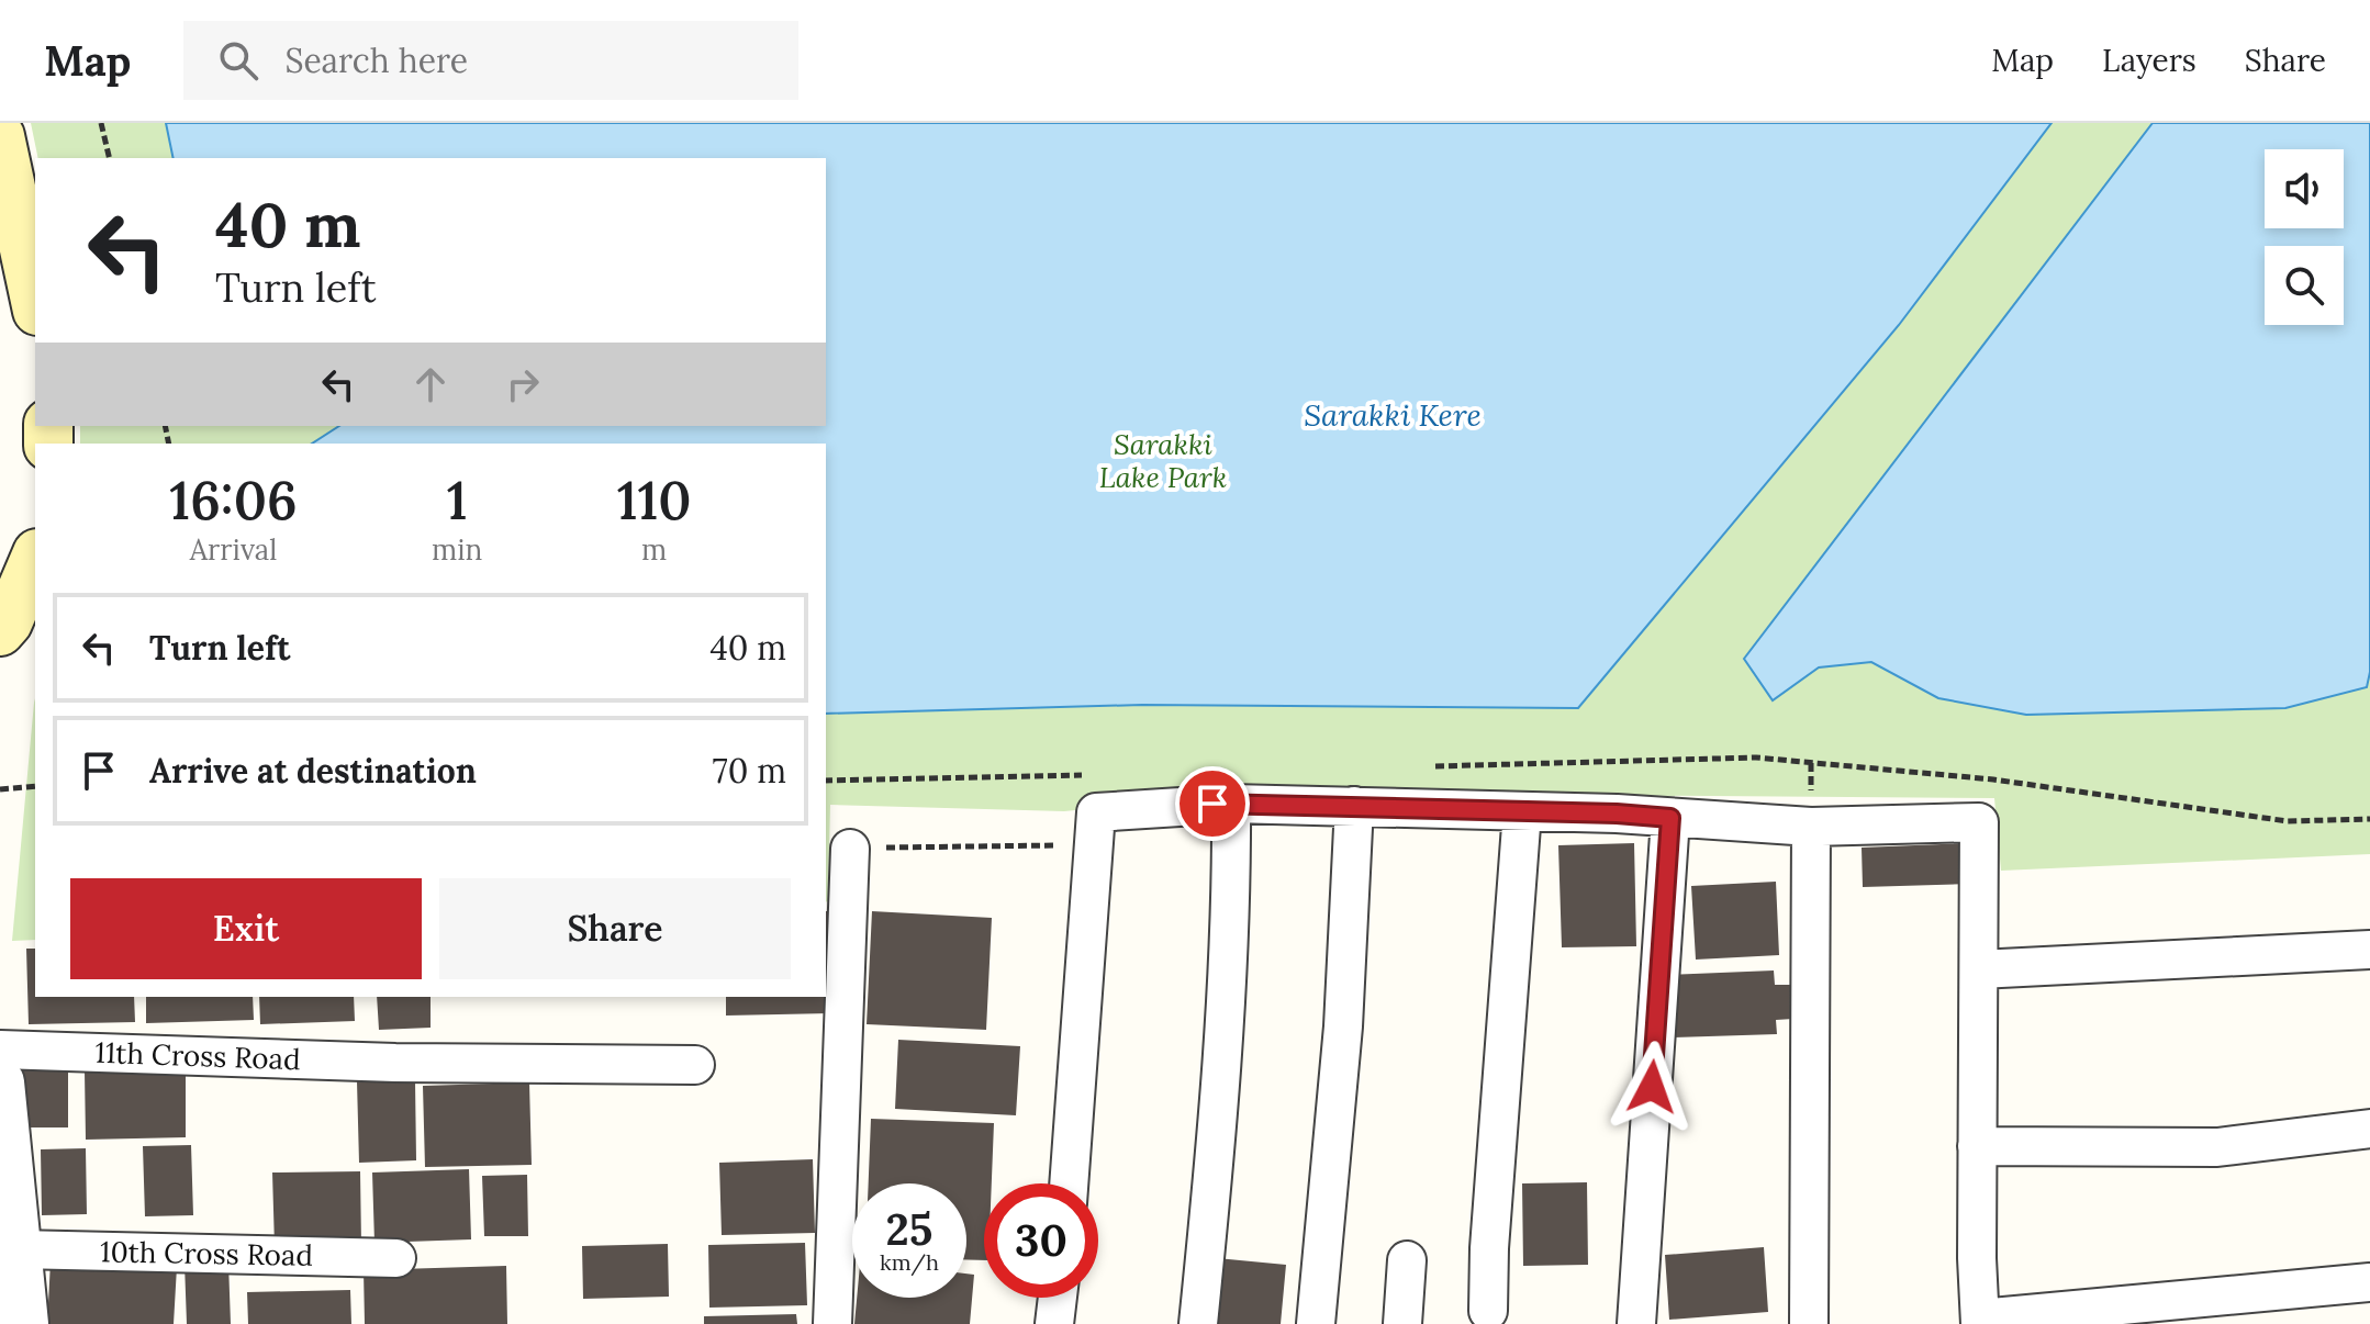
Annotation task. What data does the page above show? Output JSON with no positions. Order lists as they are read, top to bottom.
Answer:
{
  "streets": {
    "street": ["11th Cross Road", "10th Cross Road"]
  },
  "water": ["Sarakki Kere"],
  "parks": ["Sarakki Lake Park"],
  "page": {
    "header": "Map",
    "search": "Search here",
    "nav": ["Map", "Layers", "Share"],
    "turn": ["40 m", "Turn left"],
    "eta": [
      "16:06",
      "Arrival",
      "1",
      "min",
      "110",
      "m"
    ],
    "list": [
      {
        "name": "Turn left",
        "value": "40 m"
      },
      {
        "name": "Arrive at destination",
        "value": "70 m"
      }
    ],
    "buttons": ["Exit", "Share"],
    "speed": "25 km/h",
    "limit": "30"
  }
}
